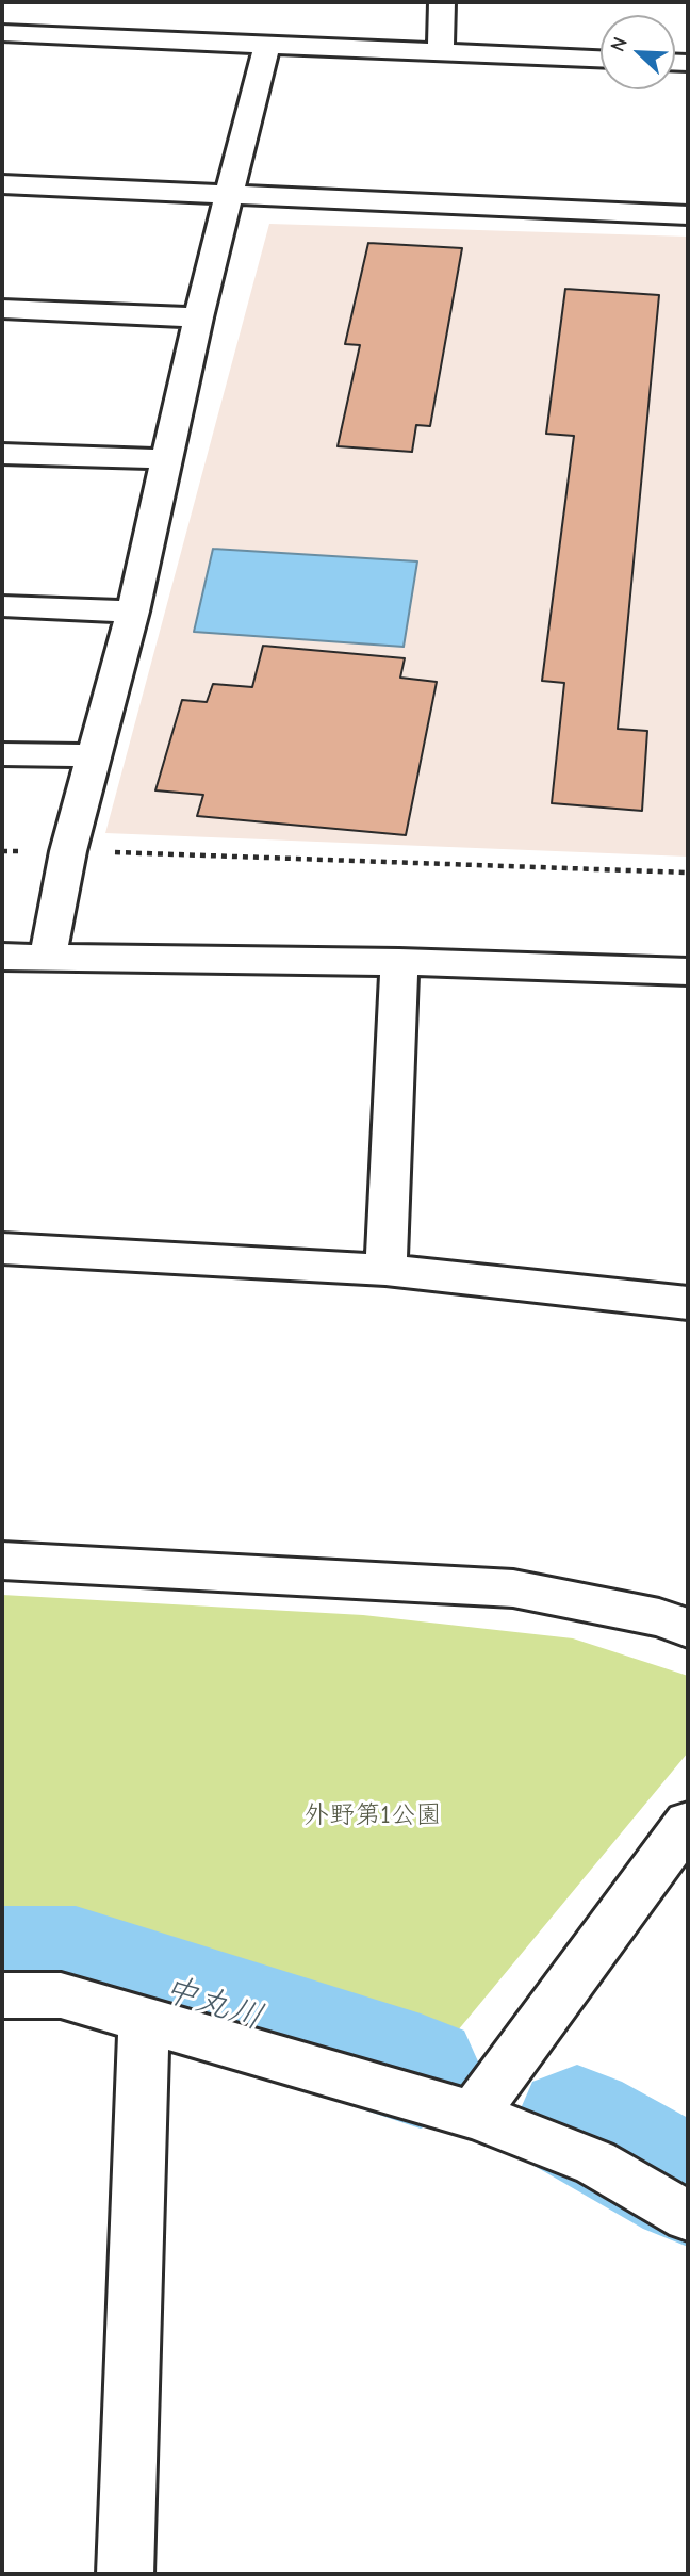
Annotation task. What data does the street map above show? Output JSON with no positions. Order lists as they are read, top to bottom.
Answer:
{
  "water": ["中丸川"],
  "parks": ["外野第1公園"],
  "north": "top left"
}
